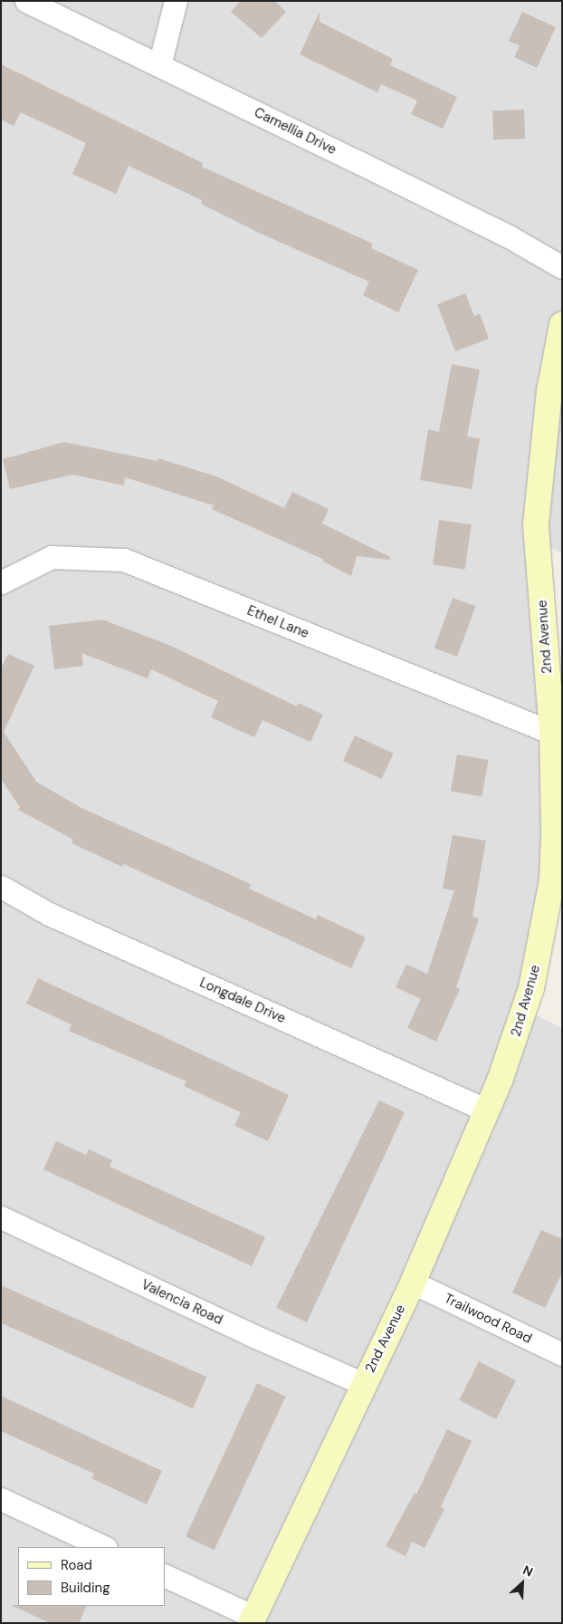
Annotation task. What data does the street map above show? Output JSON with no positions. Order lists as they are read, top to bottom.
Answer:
{
  "streets": {
    "street": [
      "Camellia Drive",
      "Ethel Lane",
      "2nd Avenue",
      "Longdale Drive",
      "Valencia Road",
      "Trailwood Road"
    ]
  },
  "crossings": [
    ["Ethel Lane", "2nd Avenue"],
    ["2nd Avenue", "Longdale Drive"],
    ["2nd Avenue", "Valencia Road"],
    ["2nd Avenue", "Trailwood Road"]
  ],
  "legend": ["Road", "Building"],
  "north": "top right"
}
